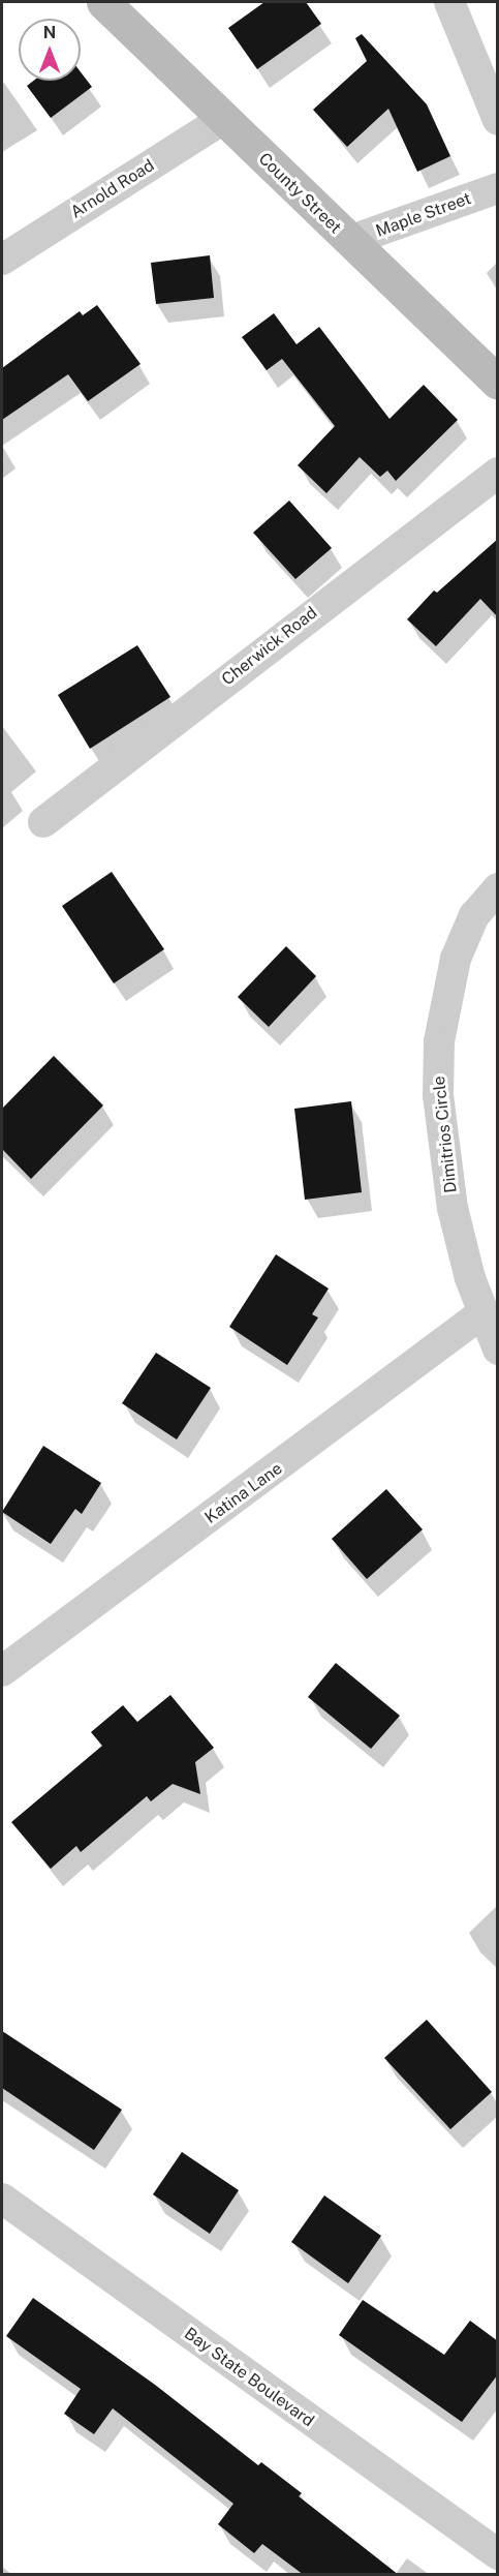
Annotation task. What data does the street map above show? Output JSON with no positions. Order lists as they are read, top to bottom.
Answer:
{
  "streets": {
    "main road": ["County Street"],
    "street": [
      "Arnold Road",
      "Maple Street",
      "Cherwick Road",
      "Dimitrios Circle",
      "Katina Lane",
      "Bay State Boulevard"
    ]
  },
  "crossings": [
    ["Arnold Road", "County Street"],
    ["County Street", "Maple Street"],
    ["Dimitrios Circle", "Katina Lane"]
  ],
  "north": "top"
}
